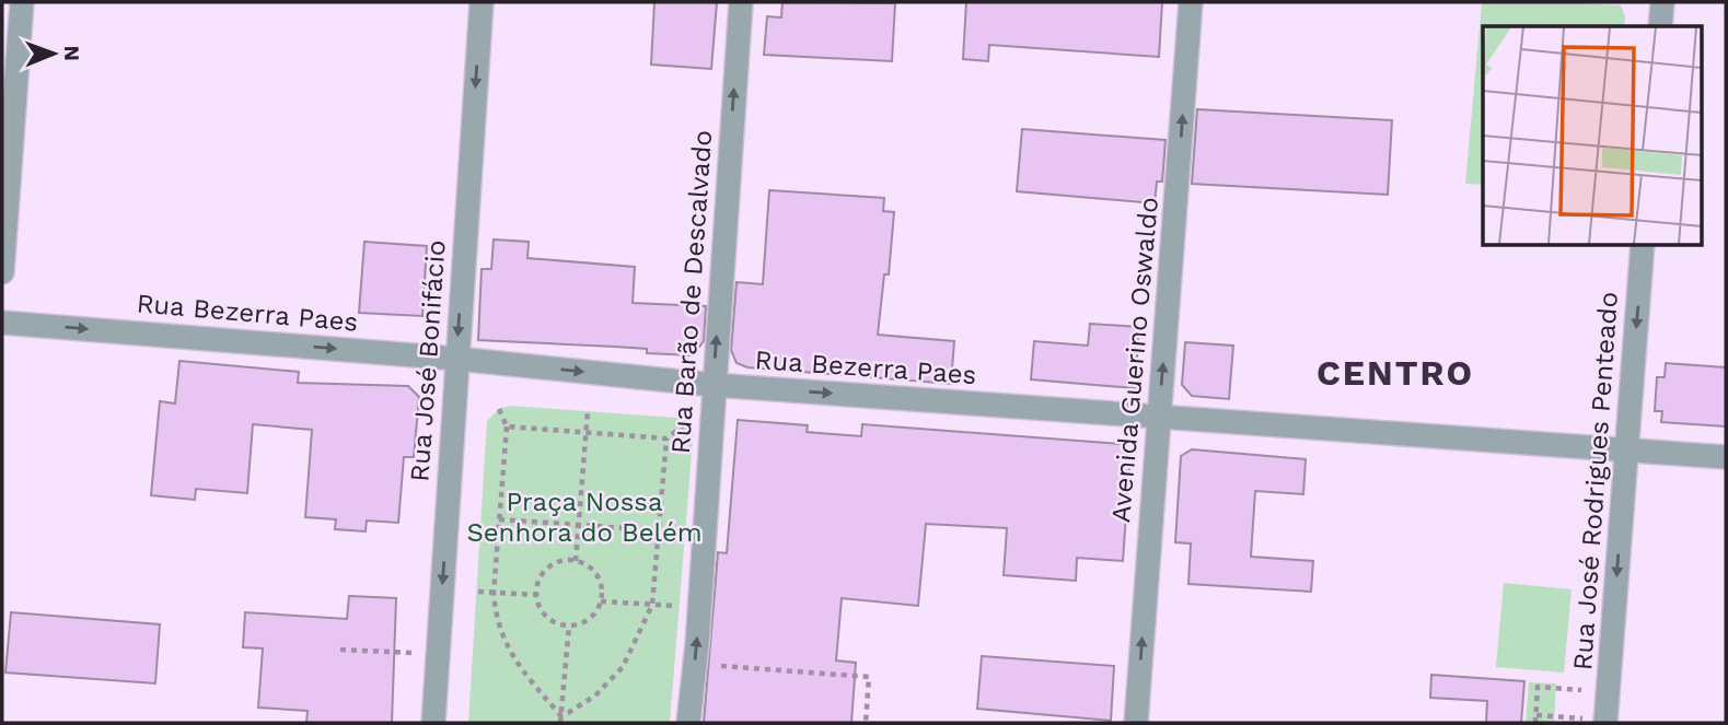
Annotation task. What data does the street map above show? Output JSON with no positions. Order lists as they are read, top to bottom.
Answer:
{
  "streets": {
    "street": [
      "Rua Barão de Descalvado",
      "Rua Bezerra Paes",
      "Avenida Guerino Oswaldo",
      "Rua José Bonifácio",
      "Rua José Rodrigues Penteado"
    ]
  },
  "crossings": [
    ["Rua Barão de Descalvado", "Rua Bezerra Paes"],
    ["Rua Bezerra Paes", "Avenida Guerino Oswaldo"],
    ["Rua Bezerra Paes", "Rua José Bonifácio"],
    ["Rua Bezerra Paes", "Rua José Rodrigues Penteado"]
  ],
  "one_way": [
    "Rua Barão de Descalvado",
    "Rua Bezerra Paes",
    "Avenida Guerino Oswaldo",
    "Rua José Bonifácio",
    "Rua José Rodrigues Penteado"
  ],
  "districts": ["CENTRO"],
  "parks": ["Praça Nossa Senhora do Belém"],
  "north": "right"
}
